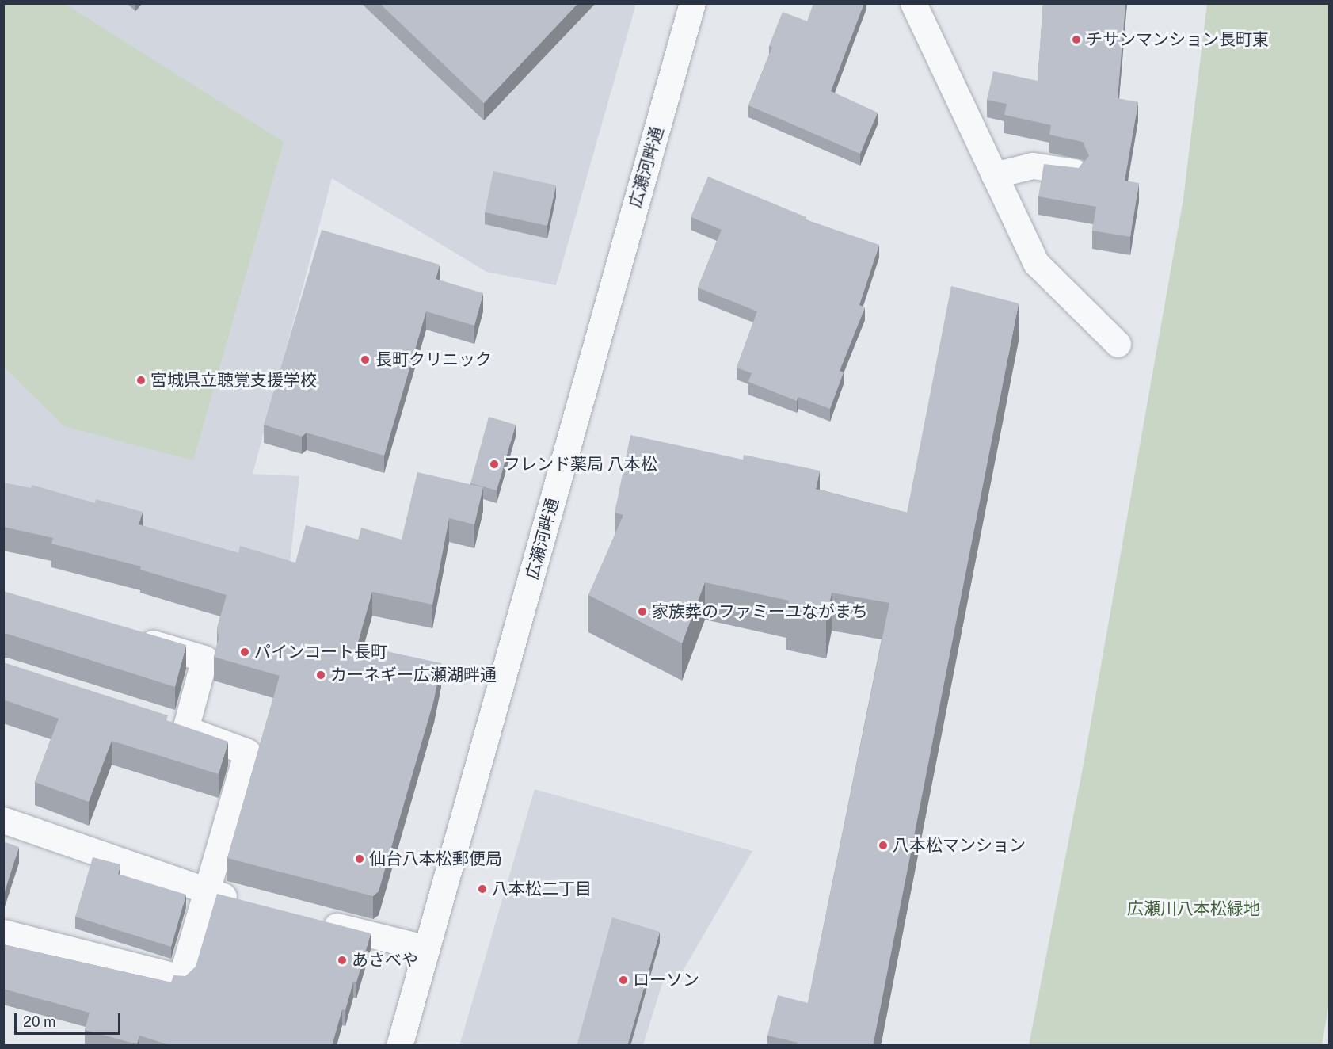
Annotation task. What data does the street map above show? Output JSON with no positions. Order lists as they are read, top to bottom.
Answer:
{
  "streets": {
    "street": ["広瀬河畔通"]
  },
  "parks": ["広瀬川八本松緑地"],
  "places": [
    "チサンマンション長町東",
    "長町クリニック",
    "宮城県立聴覚支援学校",
    "フレンド薬局 八本松",
    "家族葬のファミーユながまち",
    "パインコート長町",
    "カーネギー広瀬湖畔通",
    "八本松マンション",
    "仙台八本松郵便局",
    "八本松二丁目",
    "あさべや",
    "ローソン"
  ],
  "scale_bar": "20 m"
}
